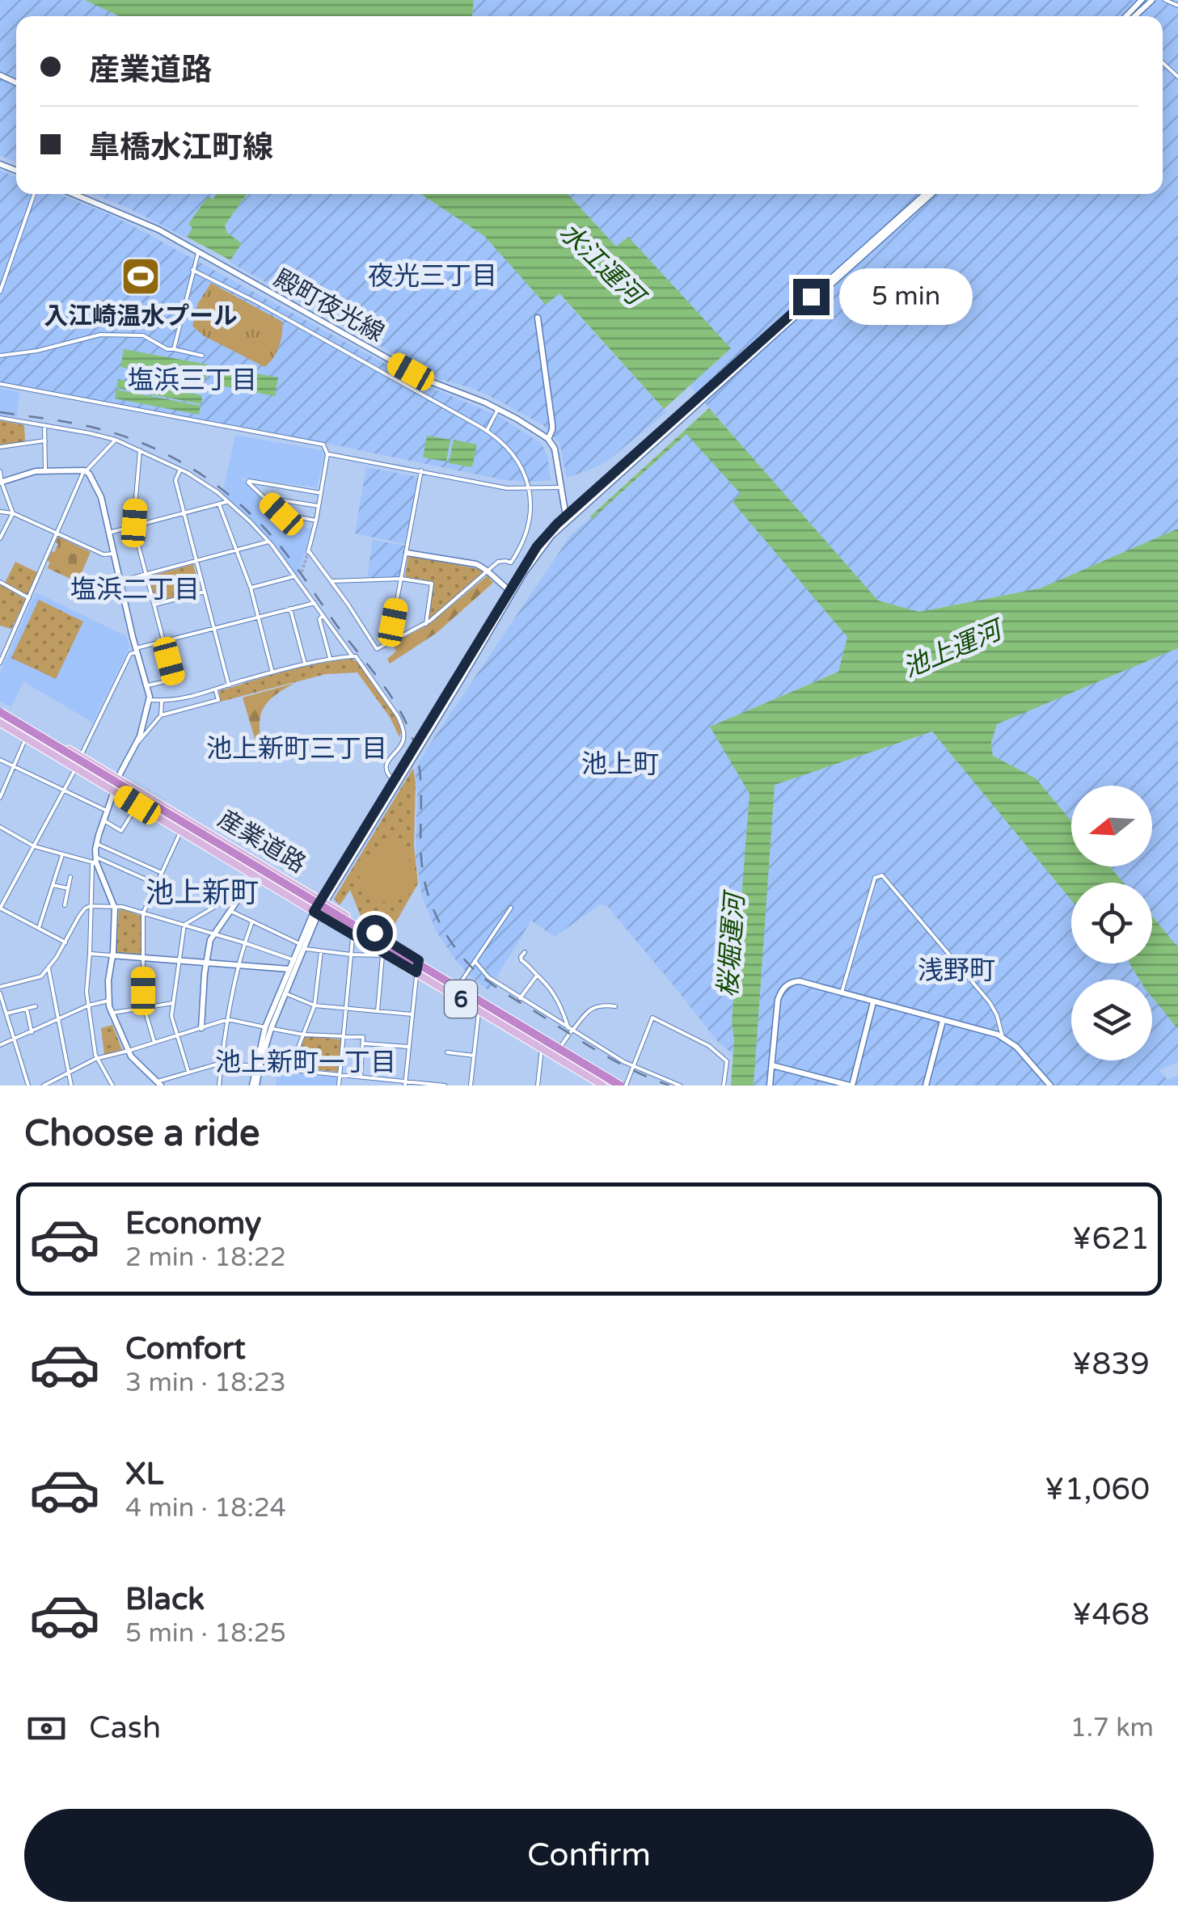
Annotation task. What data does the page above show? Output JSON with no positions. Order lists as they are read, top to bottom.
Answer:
{
  "streets": {
    "main road": ["産業道路", "6"],
    "street": ["殿町夜光線"]
  },
  "districts": [
    "夜光三丁目",
    "塩浜三丁目",
    "塩浜二丁目",
    "池上新町三丁目",
    "池上町",
    "池上新町",
    "浅野町",
    "池上新町一丁目"
  ],
  "water": ["水江運河", "池上運河", "桜堀運河"],
  "places": {
    "sports": ["入江崎温水プール"]
  },
  "north": "left",
  "page": {
    "banner": ["産業道路", "皐橋水江町線"],
    "bubble": "5 min",
    "heading": "Choose a ride",
    "list": [
      {
        "name": "Economy",
        "note": "2 min · 18:22",
        "value": "¥621"
      },
      {
        "name": "Comfort",
        "note": "3 min · 18:23",
        "value": "¥839"
      },
      {
        "name": "XL",
        "note": "4 min · 18:24",
        "value": "¥1,060"
      },
      {
        "name": "Black",
        "note": "5 min · 18:25",
        "value": "¥468"
      }
    ],
    "pay": ["Cash", "1.7 km"],
    "buttons": "Confirm"
  }
}
